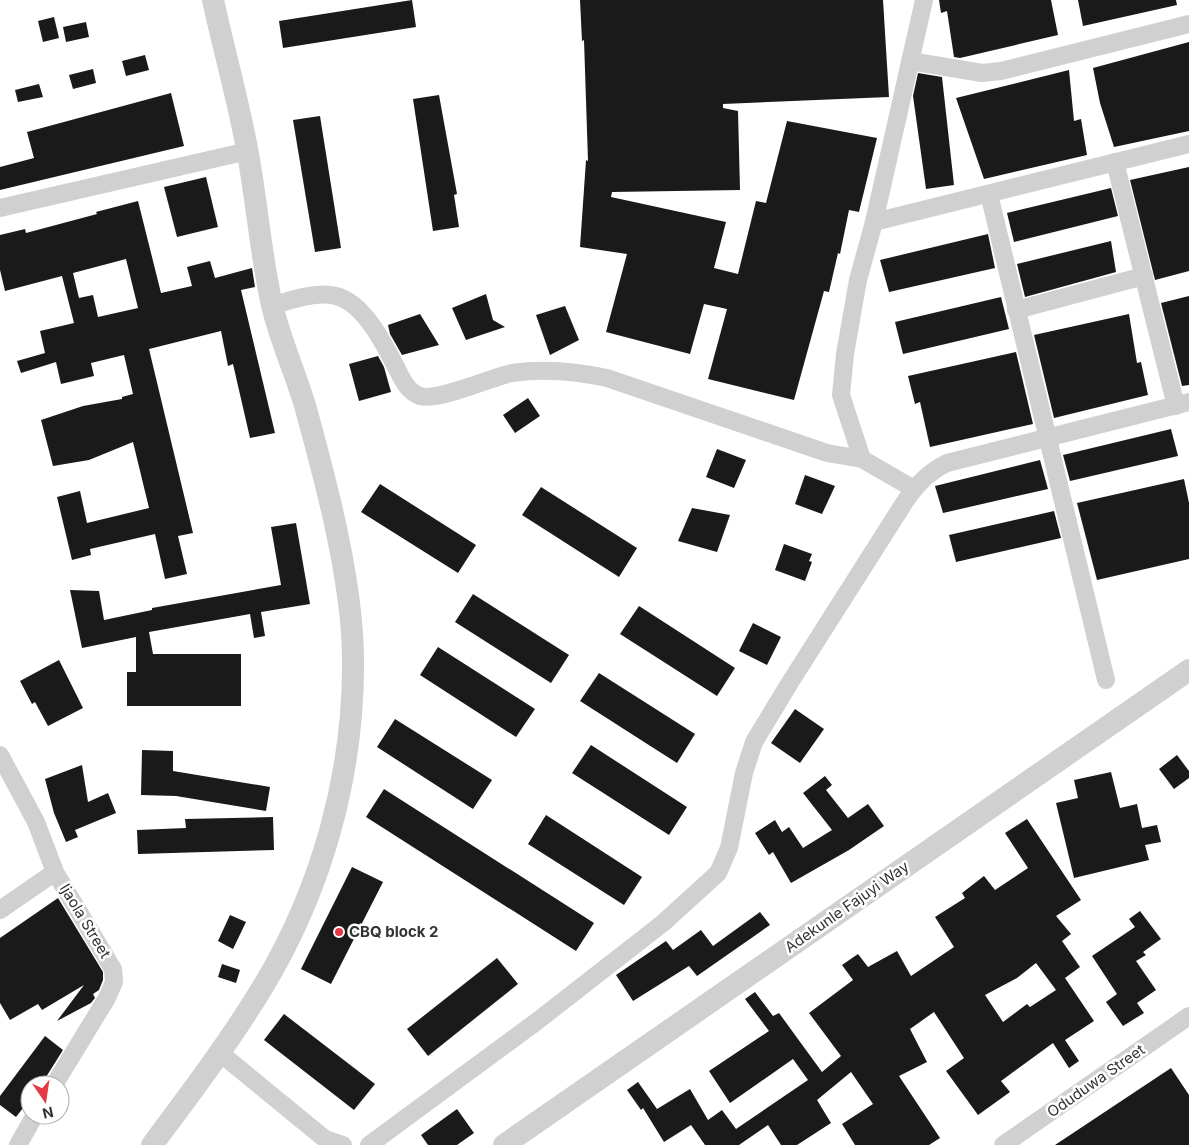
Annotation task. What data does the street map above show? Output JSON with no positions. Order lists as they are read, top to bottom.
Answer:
{
  "streets": {
    "street": ["Adekunle Fajuyi Way", "Ijaola Street", "Oduduwa Street"]
  },
  "places": ["CBQ block 2"],
  "north": "bottom"
}
